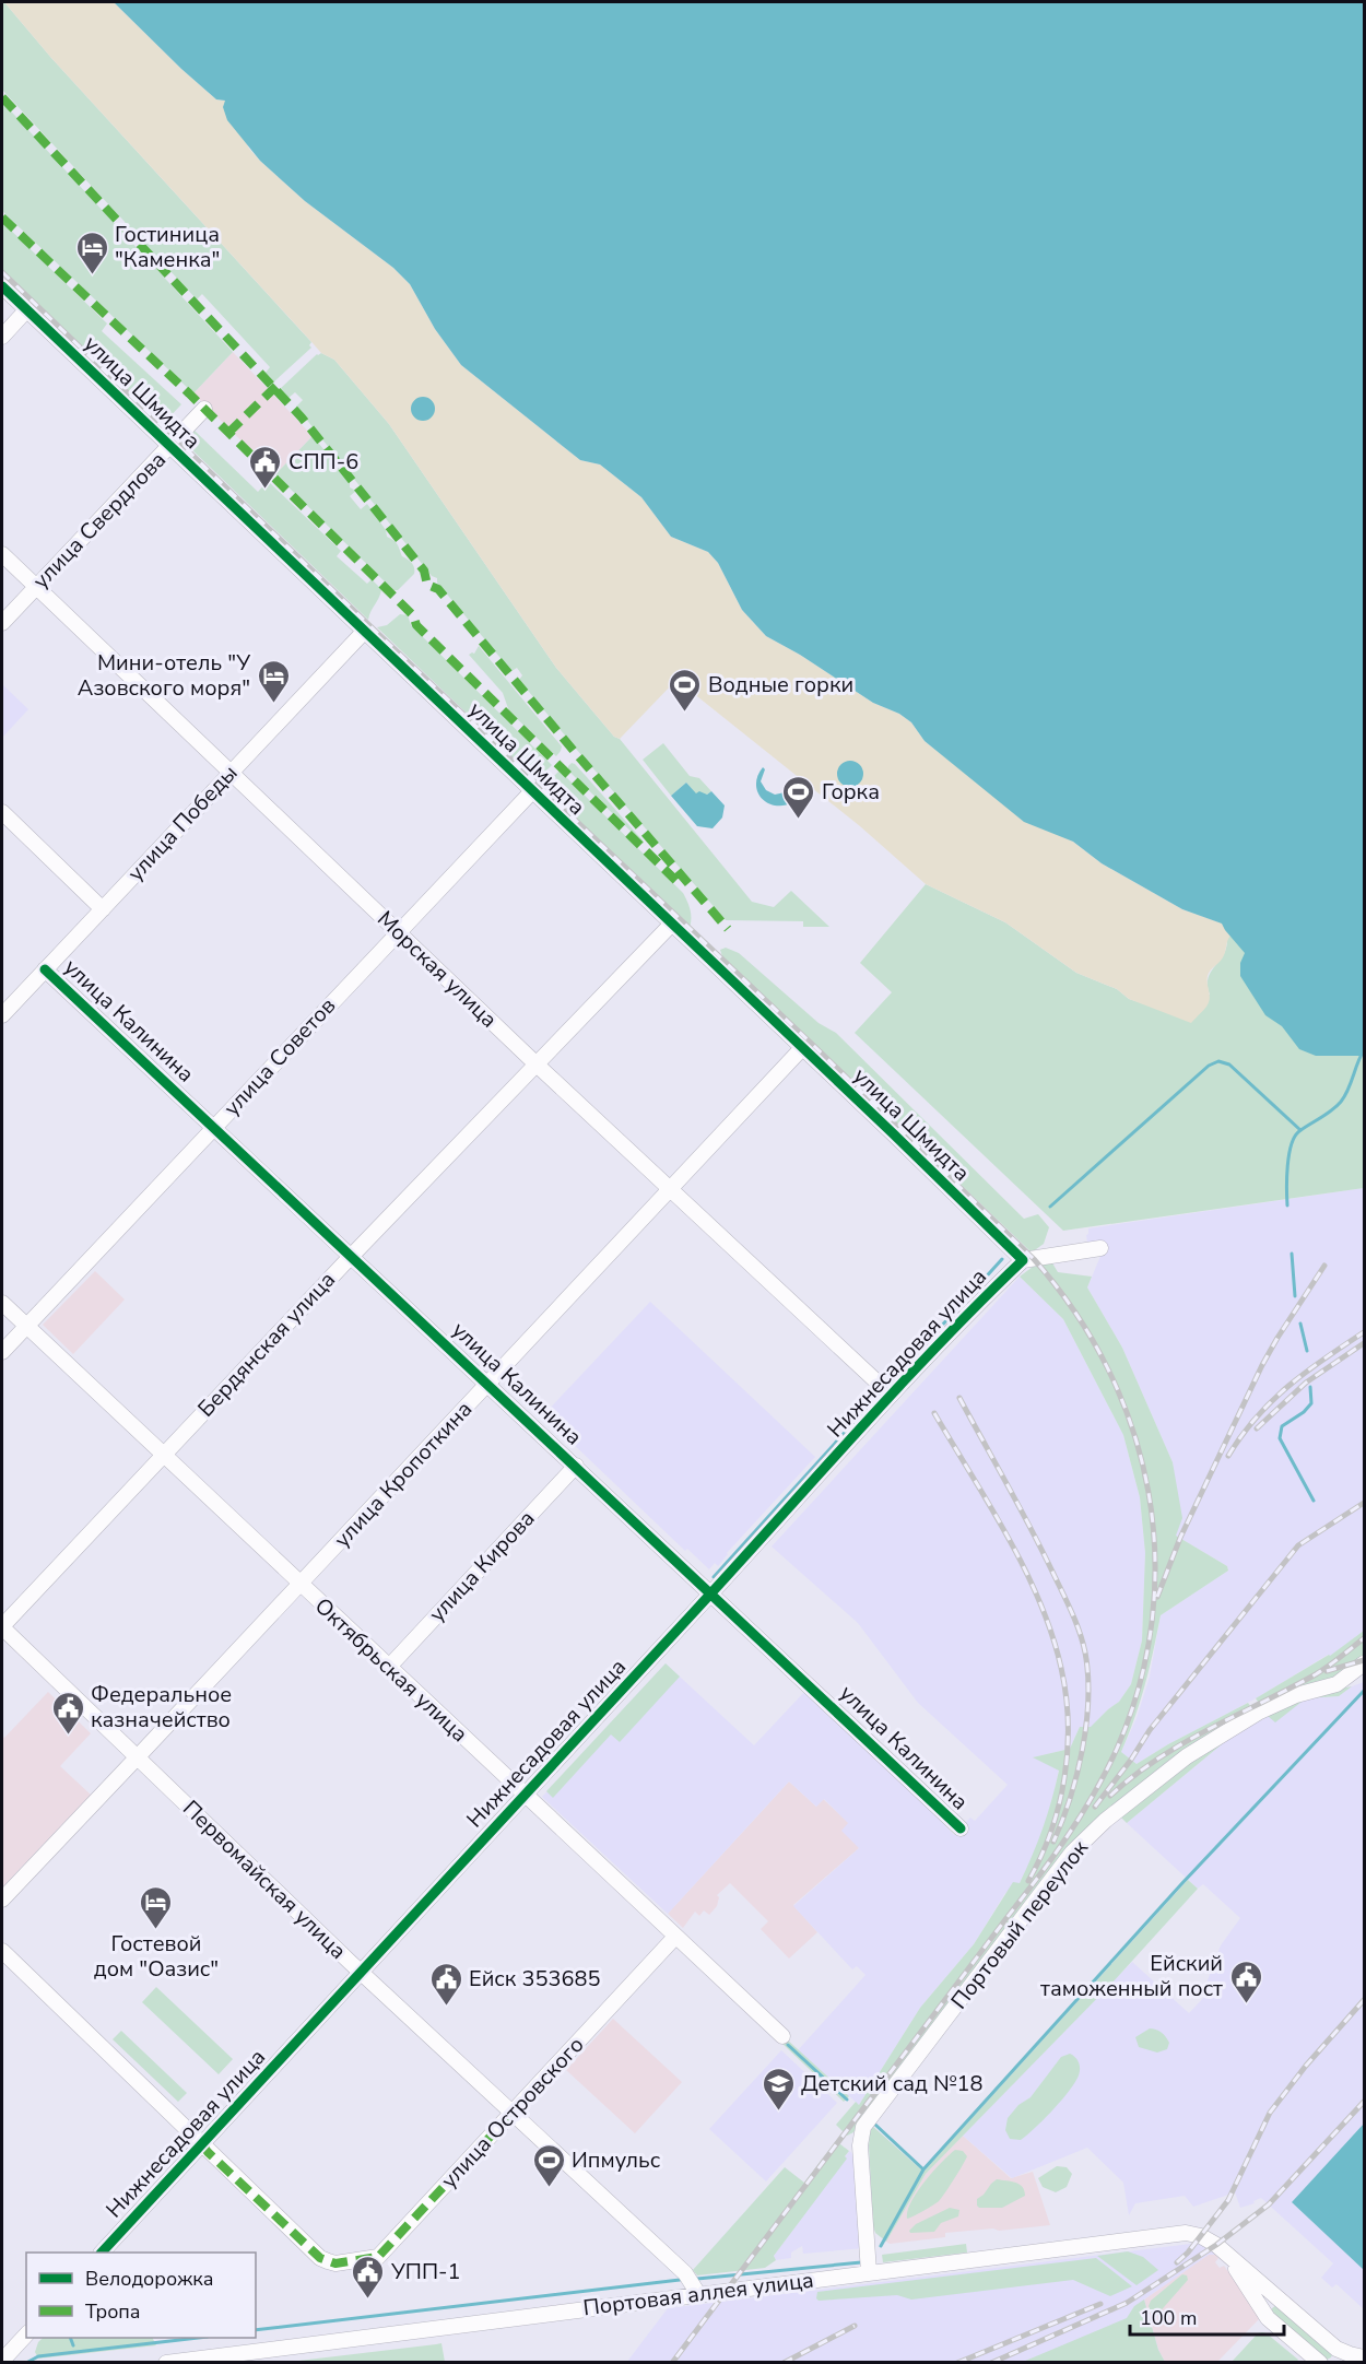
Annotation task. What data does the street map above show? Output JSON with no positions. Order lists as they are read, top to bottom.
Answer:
{
  "streets": {
    "street": [
      "улица Шмидта",
      "улица Свердлова",
      "улица Победы",
      "Морская улица",
      "улица Калинина",
      "улица Советов",
      "Бердянская улица",
      "Нижнесадовая улица",
      "улица Кропоткина",
      "улица Кирова",
      "Октябрьская улица",
      "Первомайская улица",
      "Портовый переулок",
      "улица Островского",
      "Портовая аллея улица"
    ]
  },
  "crossings": [
    ["улица Шмидта", "улица Свердлова"],
    ["улица Шмидта", "улица Победы"],
    ["улица Шмидта", "улица Советов"],
    ["улица Шмидта", "Бердянская улица"],
    ["улица Шмидта", "Нижнесадовая улица"],
    ["улица Шмидта", "улица Кропоткина"],
    ["улица Свердлова", "Морская улица"],
    ["улица Победы", "Морская улица"],
    ["улица Победы", "улица Калинина"],
    ["Морская улица", "улица Советов"],
    ["Морская улица", "Бердянская улица"],
    ["Морская улица", "улица Кропоткина"],
    ["улица Калинина", "улица Советов"],
    ["улица Калинина", "Бердянская улица"],
    ["улица Калинина", "Нижнесадовая улица"],
    ["улица Калинина", "улица Кропоткина"],
    ["улица Калинина", "улица Кирова"],
    ["улица Советов", "Октябрьская улица"],
    ["Бердянская улица", "Октябрьская улица"],
    ["Бердянская улица", "Первомайская улица"],
    ["Нижнесадовая улица", "Октябрьская улица"],
    ["Нижнесадовая улица", "Первомайская улица"],
    ["Нижнесадовая улица", "улица Островского"],
    ["улица Кропоткина", "Октябрьская улица"],
    ["улица Кропоткина", "Первомайская улица"],
    ["улица Кирова", "Октябрьская улица"],
    ["Октябрьская улица", "улица Островского"],
    ["Первомайская улица", "улица Островского"],
    ["Первомайская улица", "Портовая аллея улица"],
    ["Портовый переулок", "Портовая аллея улица"]
  ],
  "places": {
    "hotel": ["Гостиница \"Каменка\"", "Мини-отель \"У Азовского моря\"", "Гостевой дом \"Оазис\""],
    "public building": [
      "СПП-6",
      "Федеральное казначейство",
      "Ейский таможенный пост",
      "Ейск 353685",
      "УПП-1"
    ],
    "sports": ["Водные горки", "Горка", "Ипмульс"],
    "school or university": ["Детский сад №18"]
  },
  "legend": ["Велодорожка", "Тропа"],
  "scale_bar": "100 m"
}
